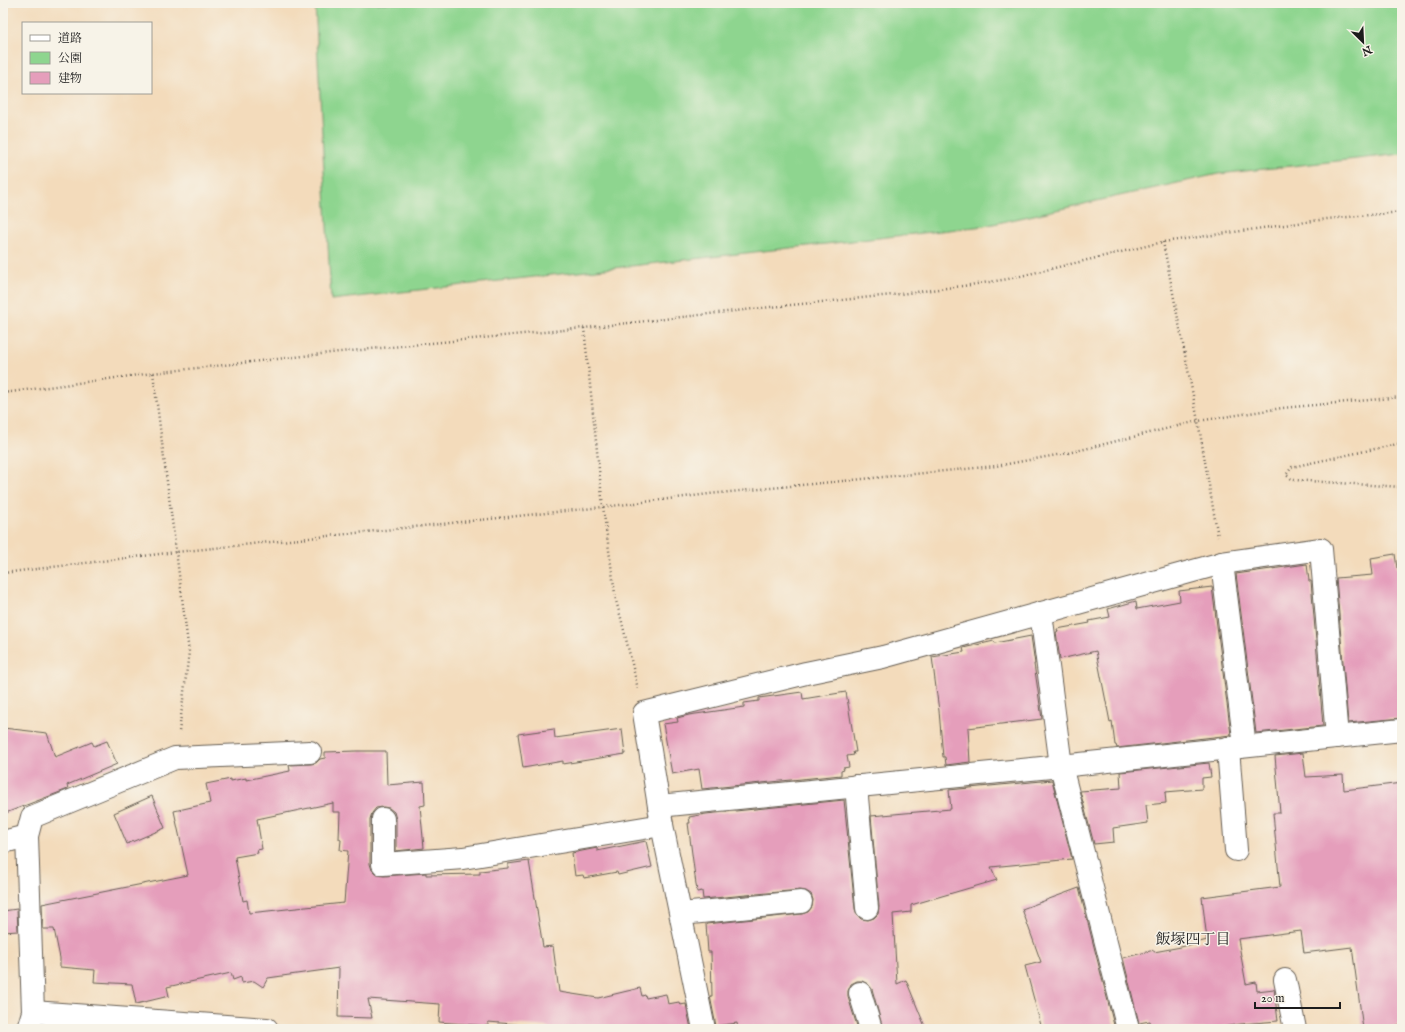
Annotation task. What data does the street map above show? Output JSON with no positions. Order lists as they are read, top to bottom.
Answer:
{
  "districts": ["飯塚四丁目"],
  "legend": ["道路", "公園", "建物"],
  "scale_bar": "20 m",
  "north": "bottom right"
}
